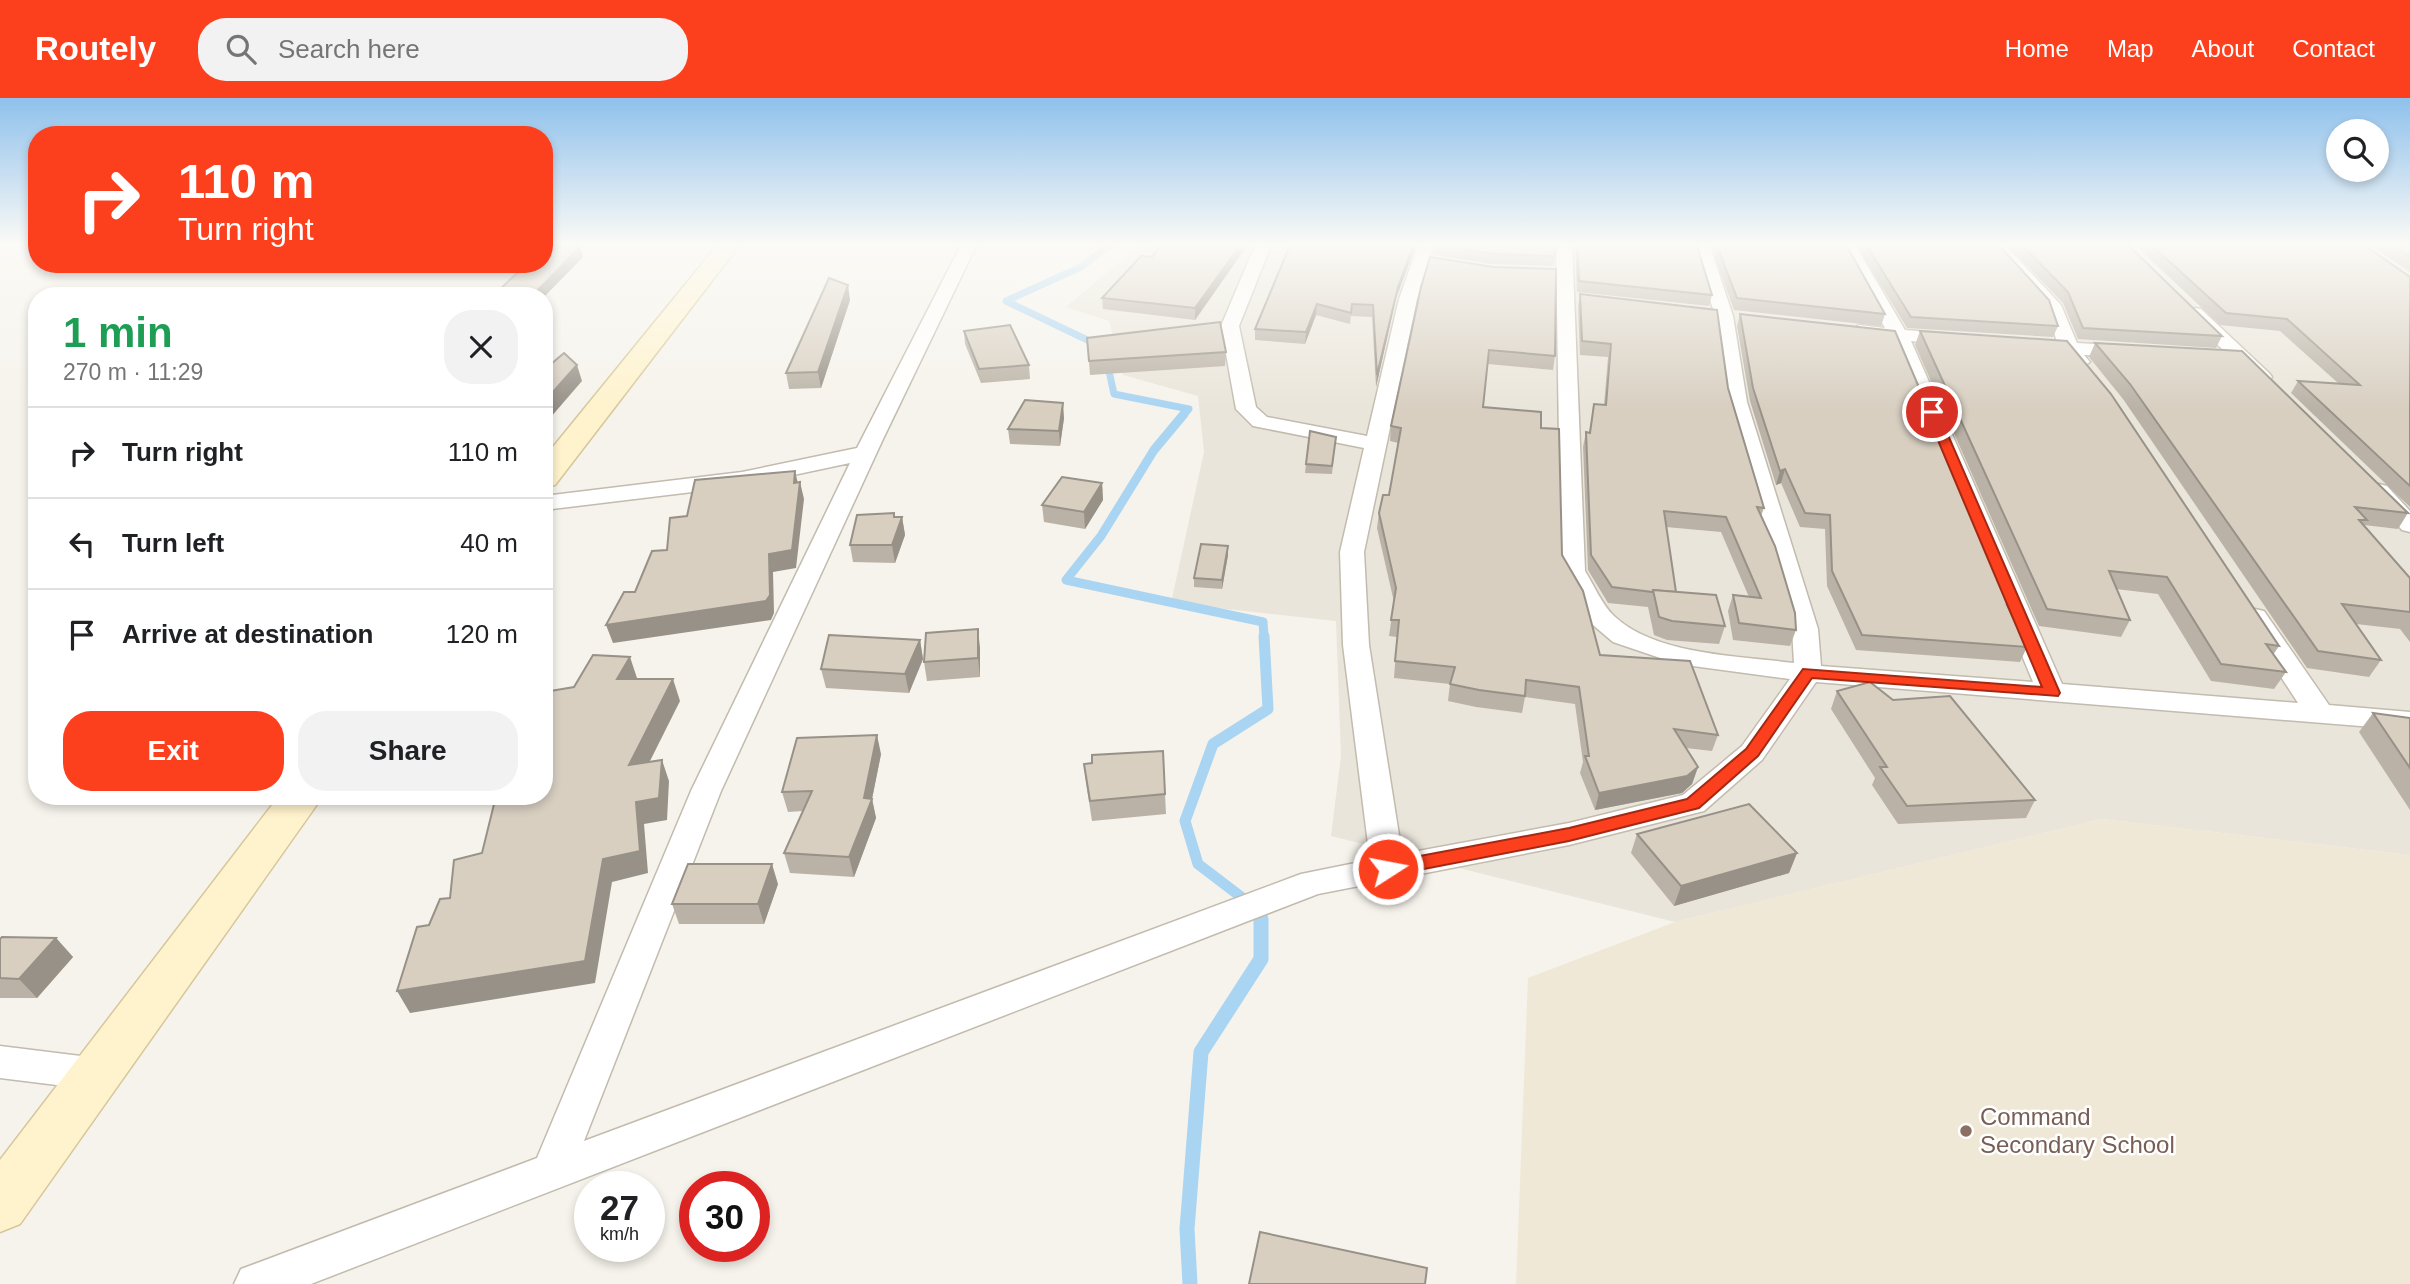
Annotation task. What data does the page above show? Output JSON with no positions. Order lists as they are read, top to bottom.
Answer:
{
  "places": ["Command Secondary School"],
  "page": {
    "header": "Routely",
    "search": "Search here",
    "nav": [
      "Home",
      "Map",
      "About",
      "Contact"
    ],
    "turn": ["110 m", "Turn right"],
    "heading": ["1 min", "270 m · 11:29"],
    "list": [
      {
        "name": "Turn right",
        "value": "110 m"
      },
      {
        "name": "Turn left",
        "value": "40 m"
      },
      {
        "name": "Arrive at destination",
        "value": "120 m"
      }
    ],
    "buttons": ["Exit", "Share"],
    "speed": "27 km/h",
    "limit": "30"
  }
}
